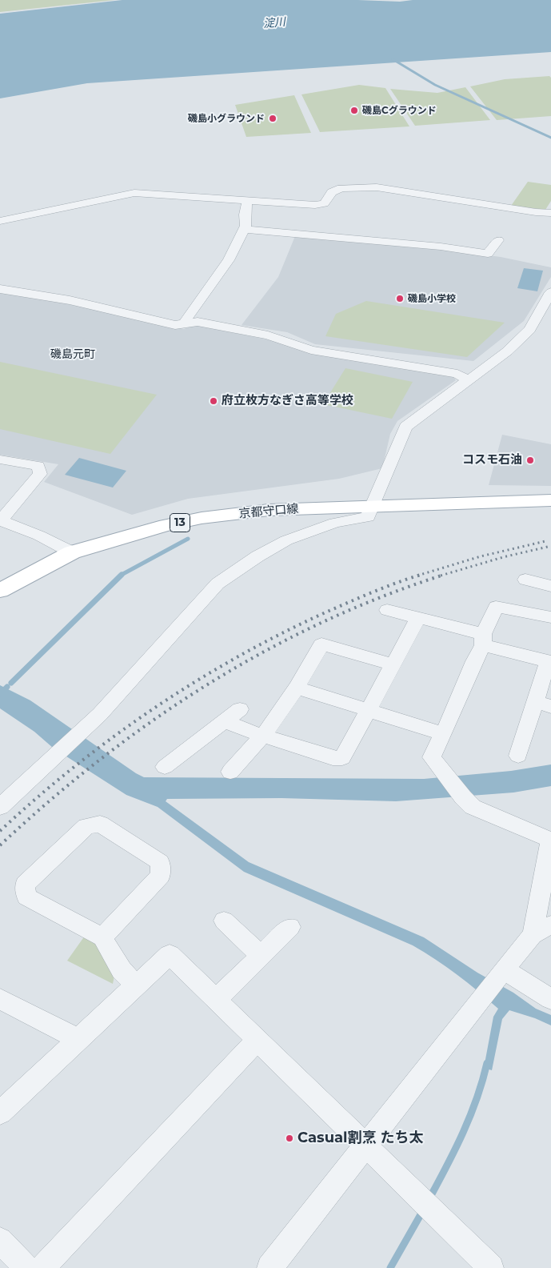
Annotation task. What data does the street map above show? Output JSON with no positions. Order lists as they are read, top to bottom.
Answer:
{
  "streets": {
    "main road": ["京都守口線", "13"]
  },
  "districts": ["磯島元町"],
  "water": ["淀川"],
  "places": [
    "磯島Cグラウンド",
    "磯島小グラウンド",
    "磯島小学校",
    "府立枚方なぎさ高等学校",
    "コスモ石油",
    "Casual割烹 たち太"
  ]
}
